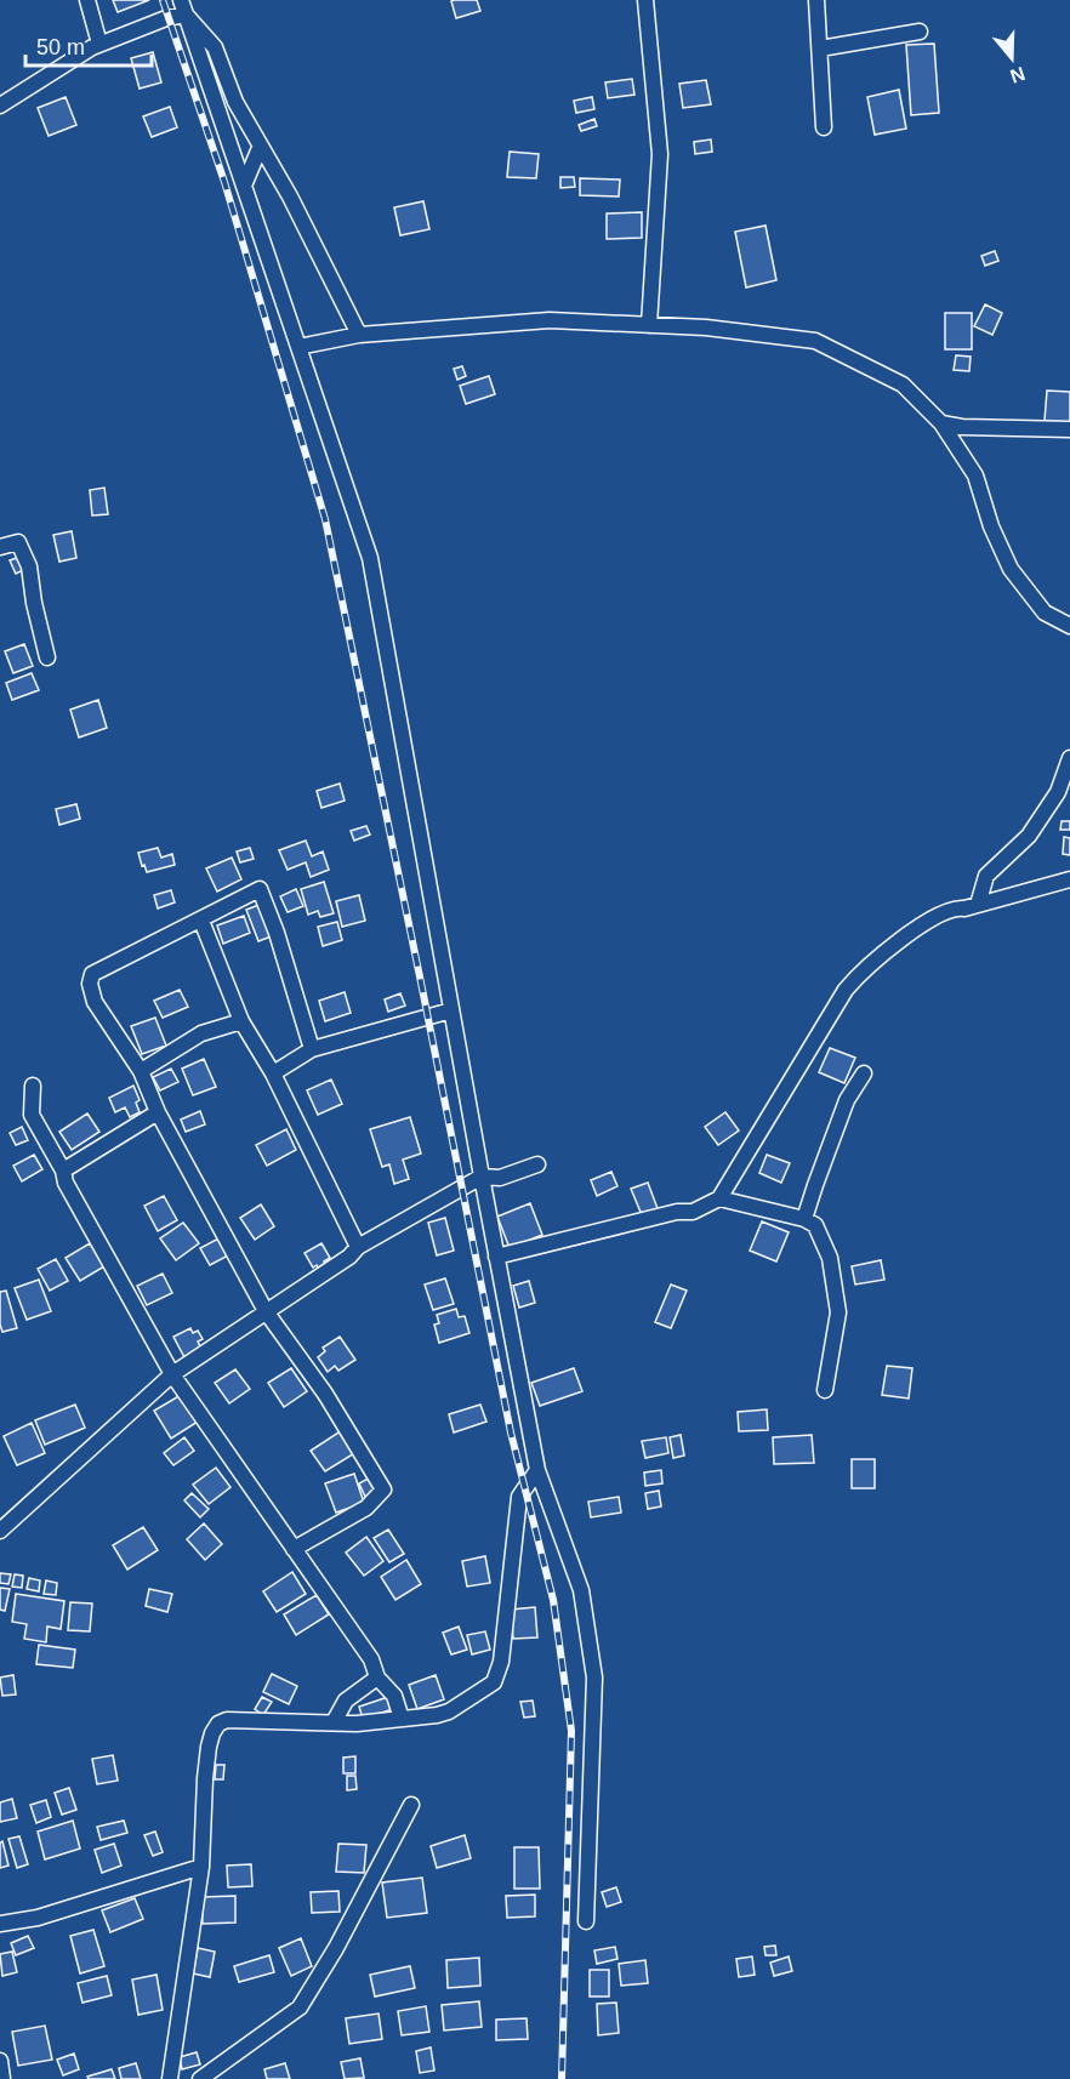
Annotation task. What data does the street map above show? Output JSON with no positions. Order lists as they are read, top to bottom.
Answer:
{
  "scale_bar": "50 m",
  "north": "bottom"
}
